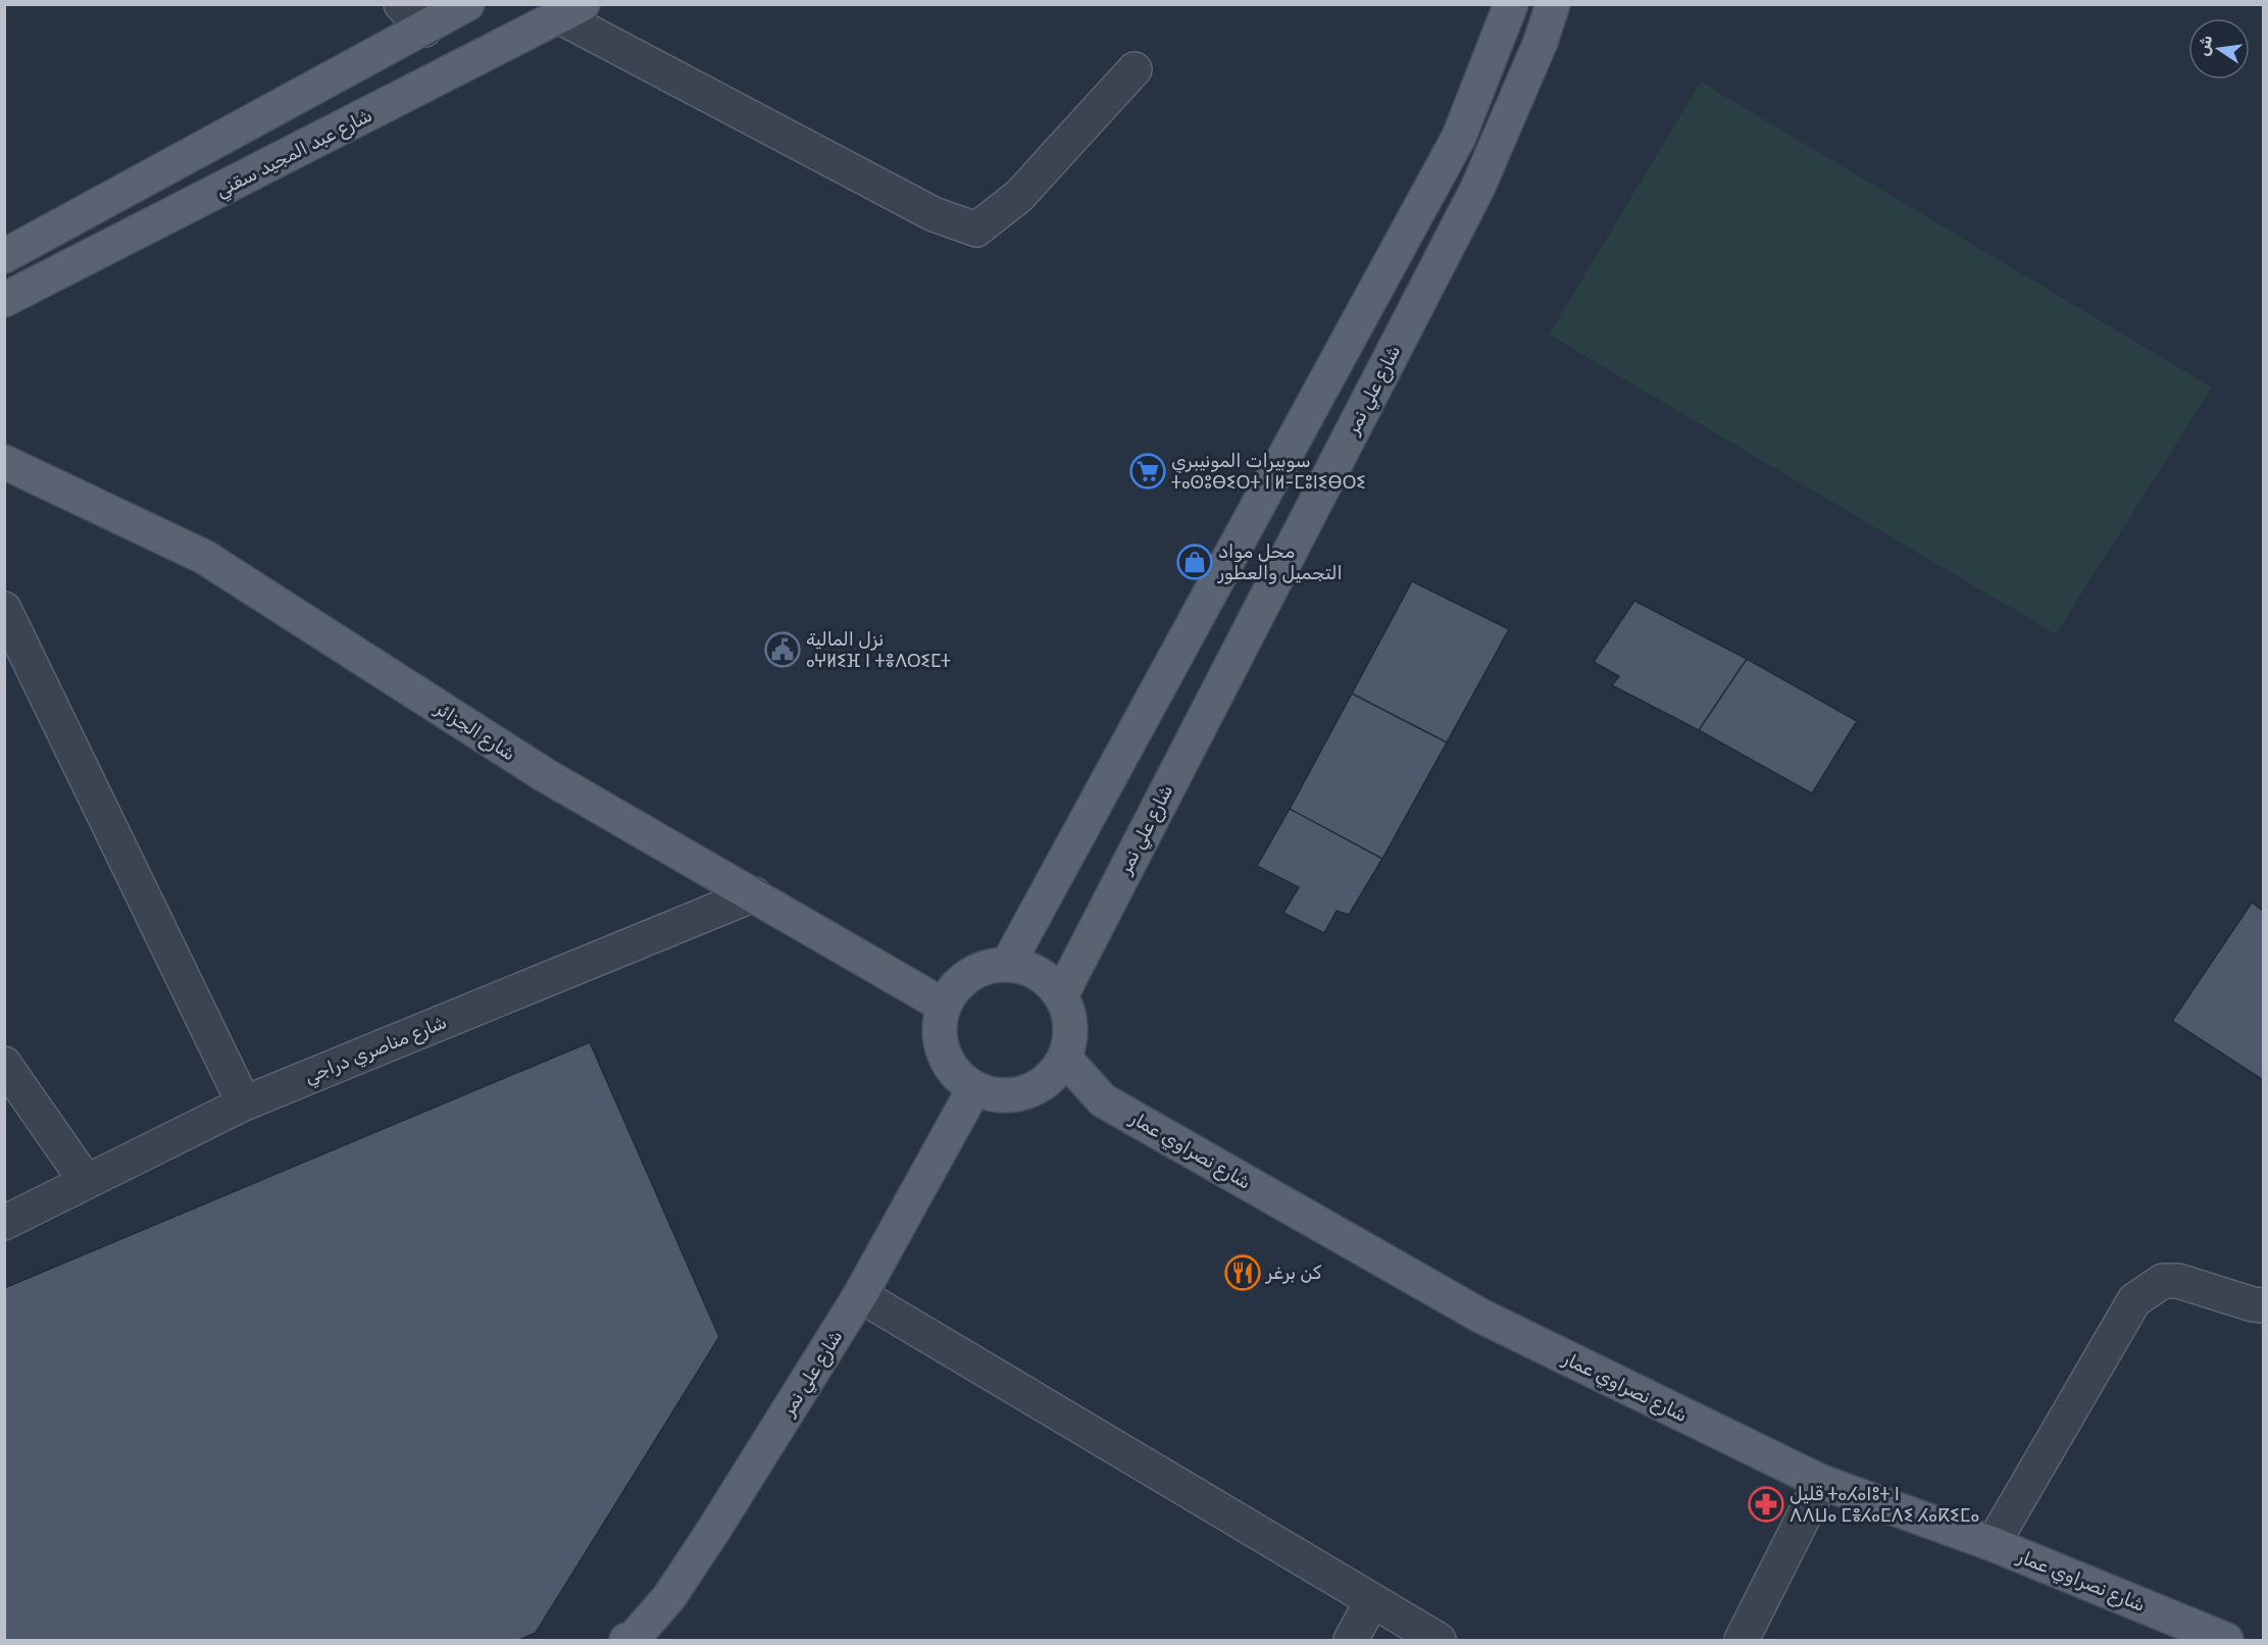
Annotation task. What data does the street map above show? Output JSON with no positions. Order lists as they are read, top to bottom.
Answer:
{
  "streets": {
    "main road": [
      "شارع عبد المجيد سقني",
      "شارع علي نمر",
      "شارع الجزائر",
      "شارع نصراوي عمار"
    ],
    "street": ["شارع مناصري دراجي"]
  },
  "crossings": [
    ["شارع علي نمر", "شارع الجزائر"],
    ["شارع علي نمر", "شارع نصراوي عمار"],
    ["شارع الجزائر", "شارع مناصري دراجي"],
    ["شارع الجزائر", "شارع نصراوي عمار"]
  ],
  "places": {
    "supermarket": ["سوبيرات المونيبري ⵜⴰⵙⵓⴱⵉⵔⵜ ⵏ ⵍ-ⵎⵓⵏⵉⴱⵔⵉ"],
    "shop": ["محل مواد التجميل والعطور"],
    "public building": ["نزل المالية ⴰⵖⵍⵉⴼ ⵏ ⵜⴻⴷⵔⵉⵎⵜ"],
    "restaurant": ["كن برغر"],
    "pharmacy": ["قليل ⵜⴰⵃⴰⵏⵓⵜ ⵏ ⴷⴷⵡⴰ ⵎⴻⵃⴰⵎⴷⵉ ⵃⴰⴽⵉⵎⴰ"]
  },
  "north": "left"
}
